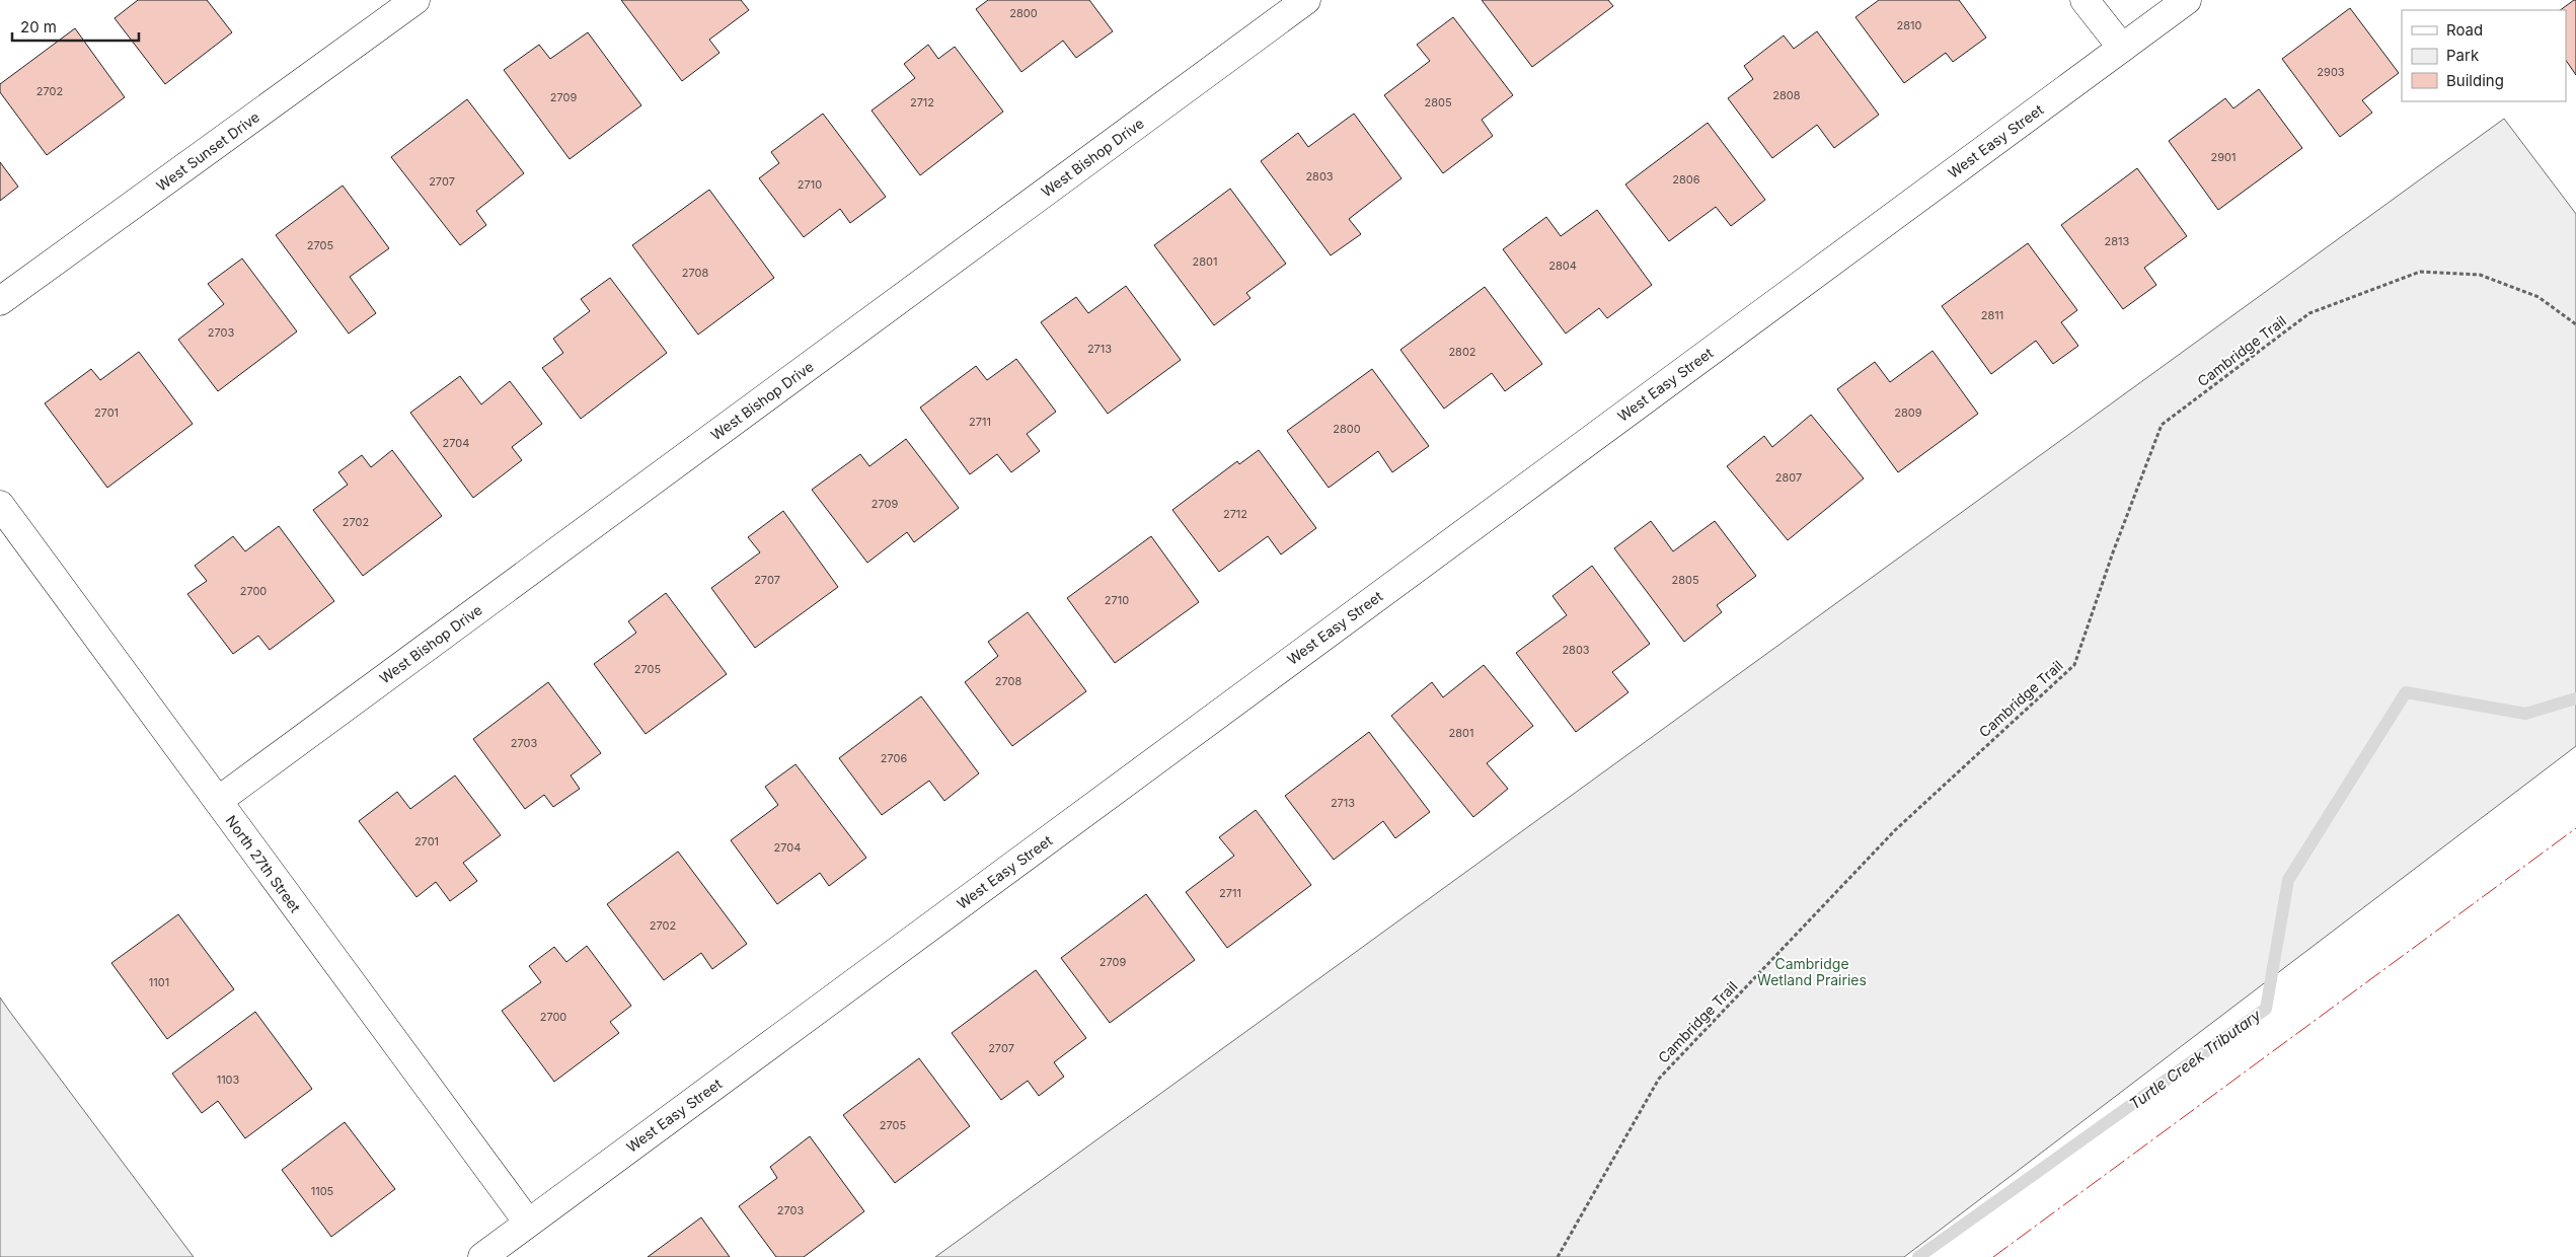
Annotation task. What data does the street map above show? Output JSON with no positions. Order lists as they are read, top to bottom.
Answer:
{
  "streets": {
    "street": [
      "West Easy Street",
      "West Sunset Drive",
      "West Bishop Drive",
      "North 27th Street"
    ],
    "path": ["Cambridge Trail"]
  },
  "crossings": [
    ["West Easy Street", "North 27th Street"],
    ["West Bishop Drive", "North 27th Street"]
  ],
  "water": ["Turtle Creek Tributary"],
  "parks": ["Cambridge Wetland Prairies"],
  "house_numbers": [
    "2800",
    "2810",
    "2903",
    "2702",
    "2808",
    "2709",
    "2712",
    "2805",
    "2901",
    "2803",
    "2806",
    "2707",
    "2710",
    "2813",
    "2705",
    "2801",
    "2804",
    "2708",
    "2811",
    "2703",
    "2713",
    "2802",
    "2701",
    "2809",
    "2711",
    "2800",
    "2704",
    "2807",
    "2709",
    "2712",
    "2702",
    "2707",
    "2805",
    "2700",
    "2710",
    "2803",
    "2705",
    "2708",
    "2801",
    "2703",
    "2706",
    "2713",
    "2701",
    "2704",
    "2711",
    "2702",
    "2709",
    "1101",
    "2700",
    "2707",
    "1103",
    "2705",
    "1105",
    "2703"
  ],
  "legend": ["Road", "Park", "Building"],
  "scale_bar": "20 m"
}
